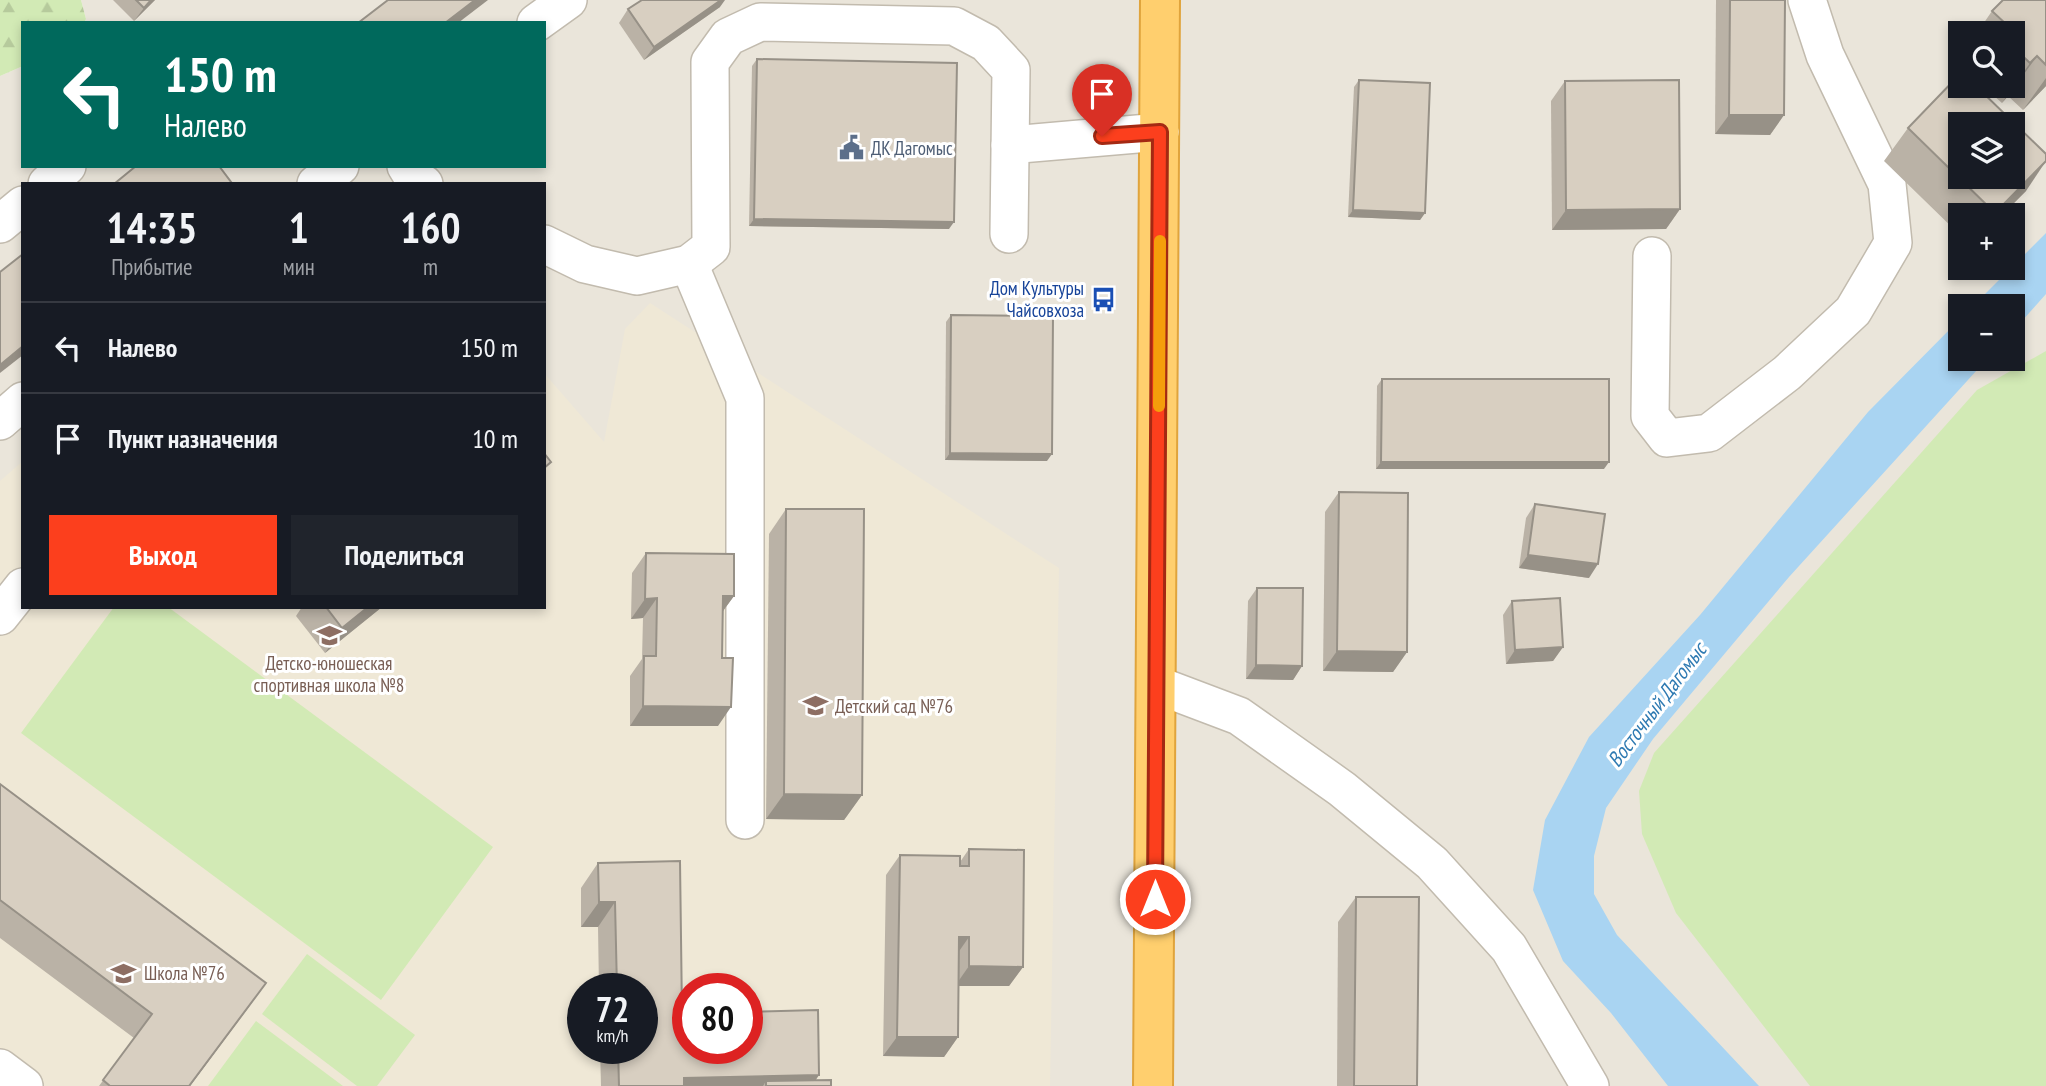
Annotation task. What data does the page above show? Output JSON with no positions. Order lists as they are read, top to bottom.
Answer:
{
  "water": ["Восточный Дагомыс"],
  "places": {
    "public building": ["ДК Дагомыс"],
    "bus stop": ["Дом Культуры Чайсовхоза"],
    "school or university": ["Детско-юношеская спортивная школа №8", "Детский сад №76", "Школа №76"]
  },
  "page": {
    "map_buttons": ["+", "−"],
    "turn": ["150 m", "Налево"],
    "eta": [
      "14:35",
      "Прибытие",
      "1",
      "мин",
      "160",
      "m"
    ],
    "list": [
      {
        "name": "Налево",
        "value": "150 m"
      },
      {
        "name": "Пункт назначения",
        "value": "10 m"
      }
    ],
    "buttons": ["Выход", "Поделиться"],
    "speed": "72 km/h",
    "limit": "80"
  }
}
